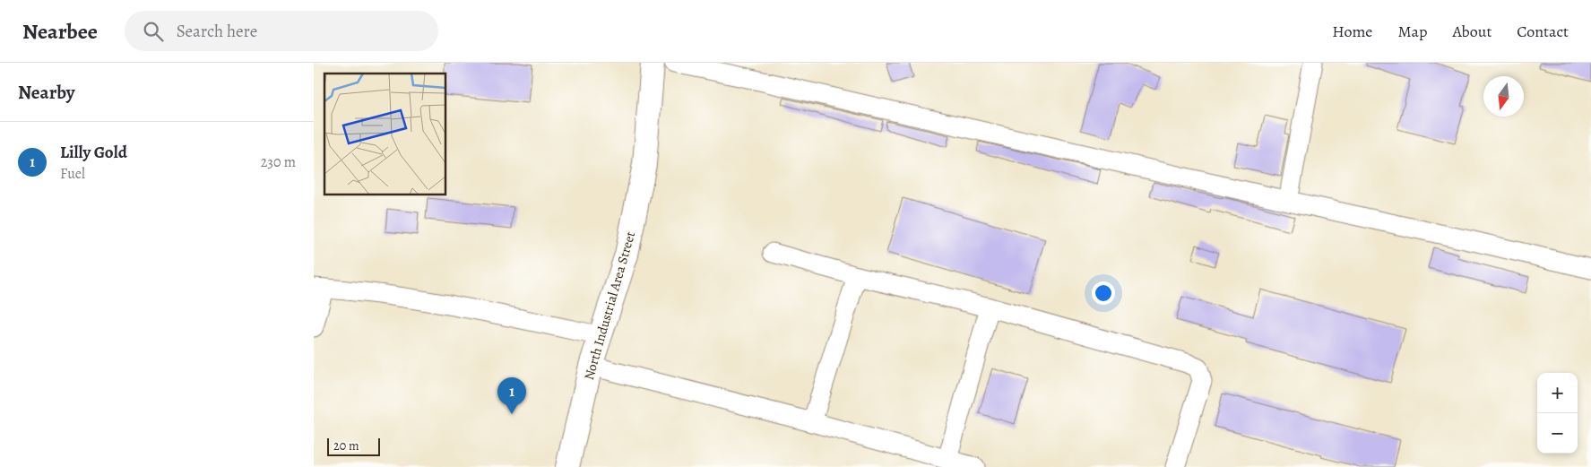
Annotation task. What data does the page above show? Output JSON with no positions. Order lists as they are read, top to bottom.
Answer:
{
  "streets": {
    "main road": ["North Industrial Area Street"]
  },
  "scale_bar": "20 m",
  "north": "bottom",
  "page": {
    "header": "Nearbee",
    "search": "Search here",
    "nav": [
      "Home",
      "Map",
      "About",
      "Contact"
    ],
    "heading": "Nearby",
    "list": [
      {
        "mark": "1",
        "name": "Lilly Gold",
        "note": "Fuel",
        "value": "230 m"
      }
    ],
    "map_buttons": ["+", "−"],
    "pins": "1",
    "scale": "20 m"
  }
}
